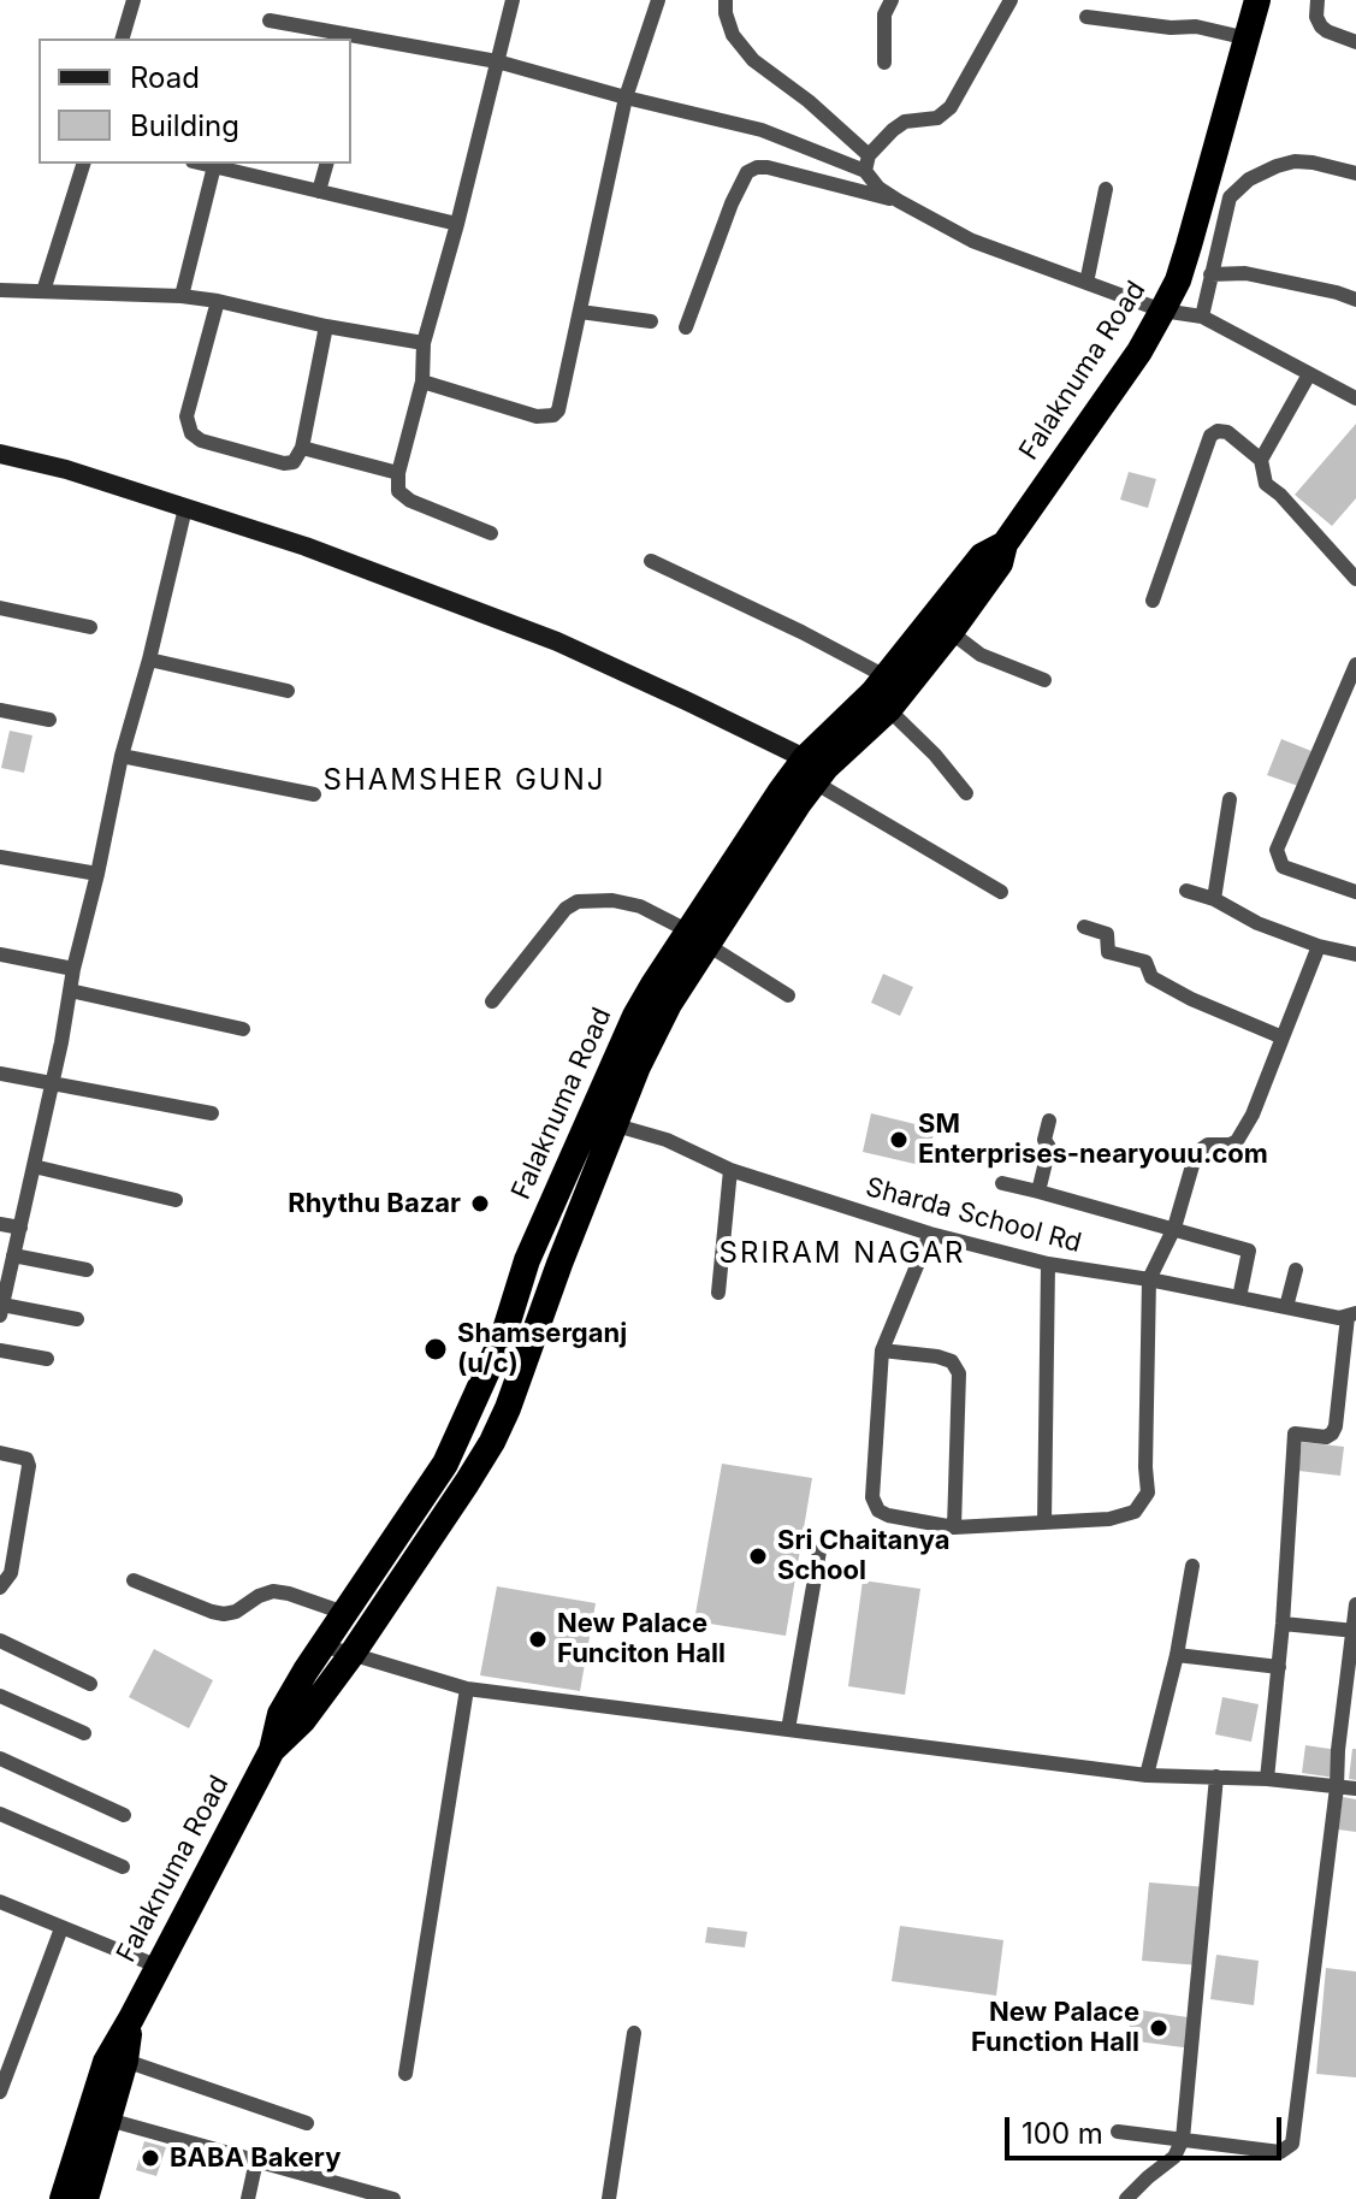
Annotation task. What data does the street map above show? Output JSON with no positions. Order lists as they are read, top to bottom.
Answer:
{
  "streets": {
    "highway": ["Falaknuma Road"],
    "street": ["Sharda School Rd"]
  },
  "crossings": [
    ["Falaknuma Road", "Sharda School Rd"]
  ],
  "districts": ["SHAMSHER GUNJ", "SRIRAM NAGAR"],
  "places": [
    "SM Enterprises-nearyouu.com",
    "Rhythu Bazar",
    "Shamserganj (u/c)",
    "Sri Chaitanya School",
    "New Palace Funciton Hall",
    "New Palace Function Hall",
    "BABA Bakery"
  ],
  "legend": ["Road", "Building"],
  "scale_bar": "100 m"
}
